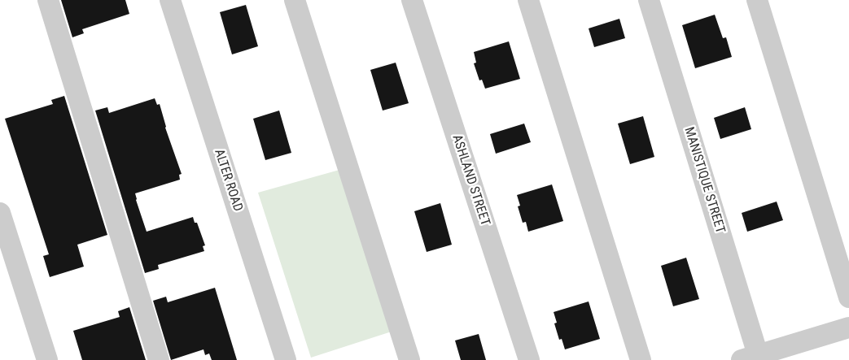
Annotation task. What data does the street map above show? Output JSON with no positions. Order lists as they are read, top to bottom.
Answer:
{
  "streets": {
    "street": ["ALTER ROAD", "ASHLAND STREET", "MANISTIQUE STREET"]
  }
}
